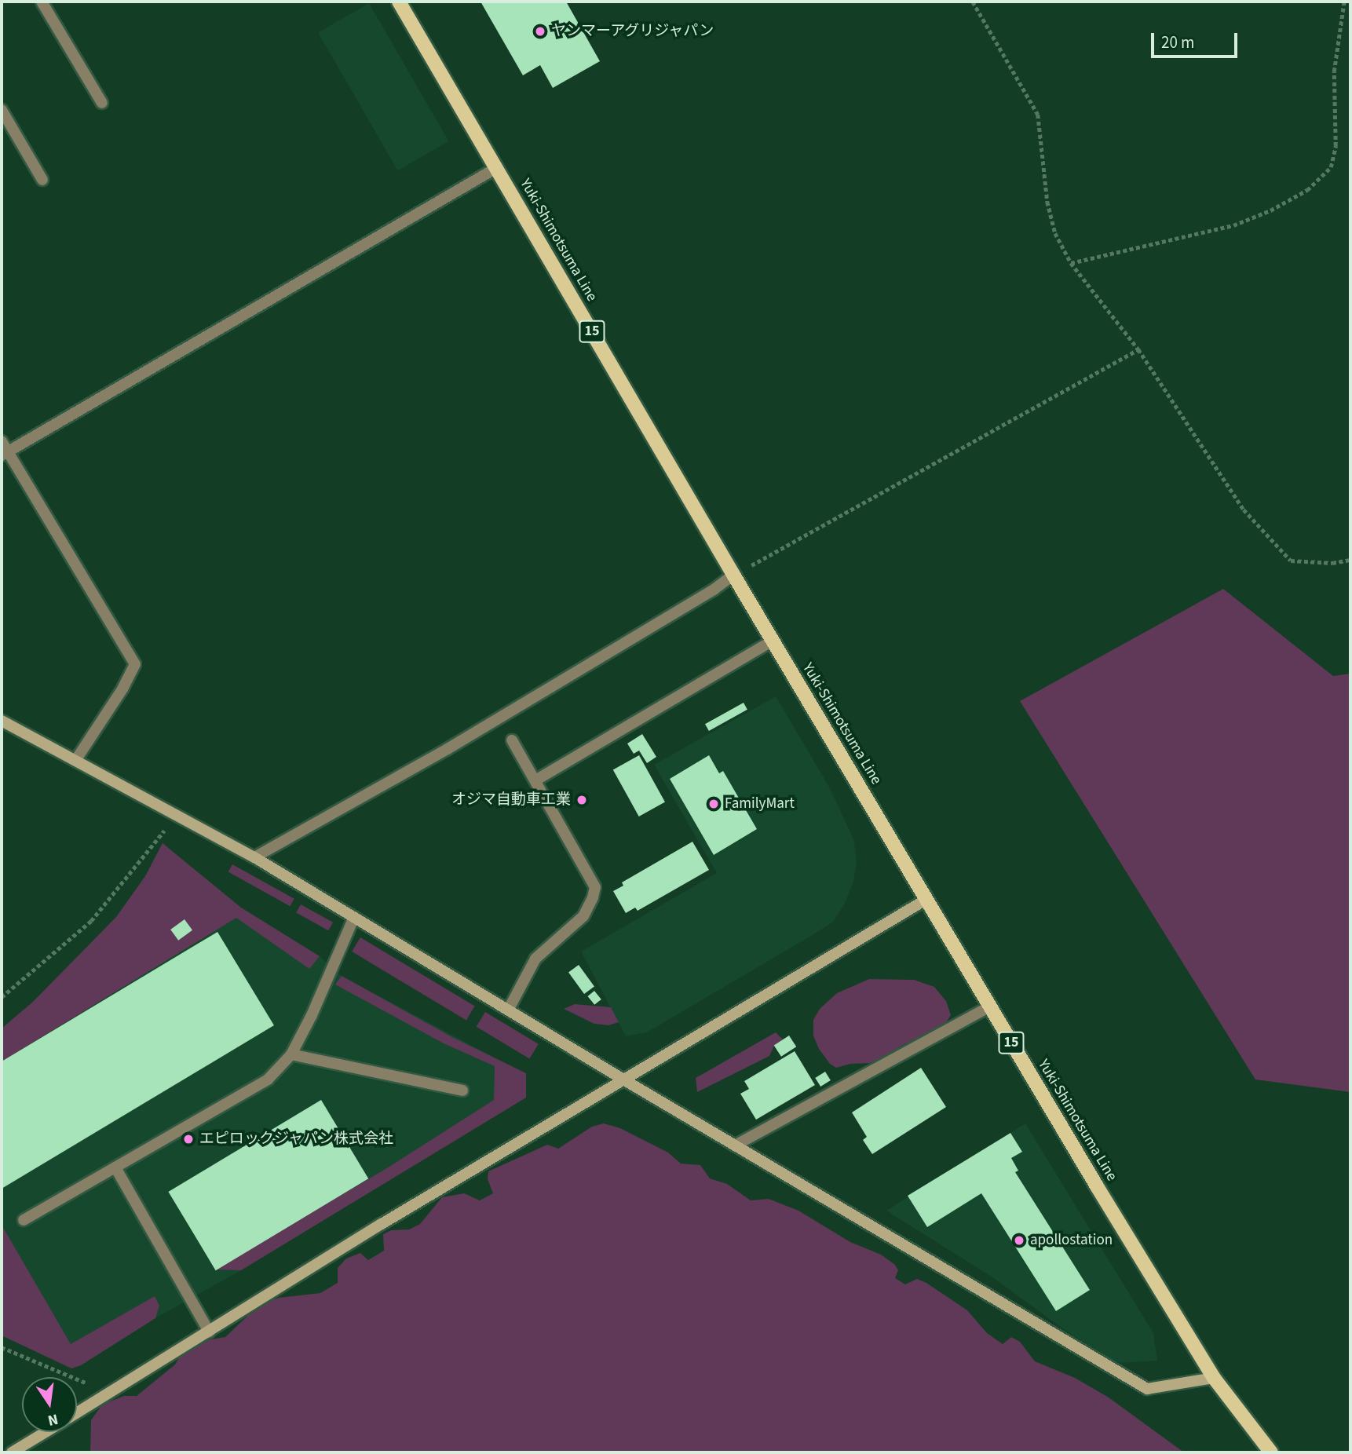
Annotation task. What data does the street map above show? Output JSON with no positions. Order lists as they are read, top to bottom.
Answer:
{
  "streets": {
    "main road": ["Yuki-Shimotsuma Line", "15"]
  },
  "places": [
    "ヤンマーアグリジャパン",
    "オジマ自動車工業",
    "FamilyMart",
    "エピロックジャパン株式会社",
    "apollostation"
  ],
  "scale_bar": "20 m",
  "north": "bottom"
}
